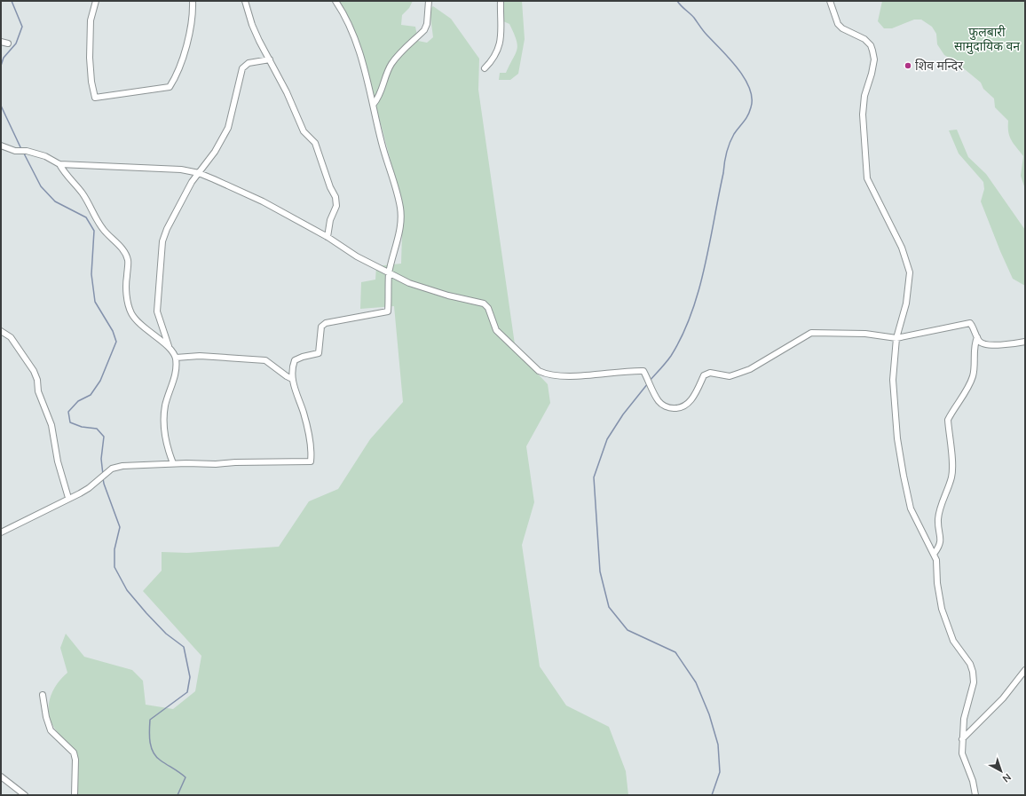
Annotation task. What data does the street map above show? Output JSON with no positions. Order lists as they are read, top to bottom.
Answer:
{
  "parks": ["फुलबारी सामुदायिक वन"],
  "places": ["शिव मन्दिर"],
  "north": "bottom right"
}
